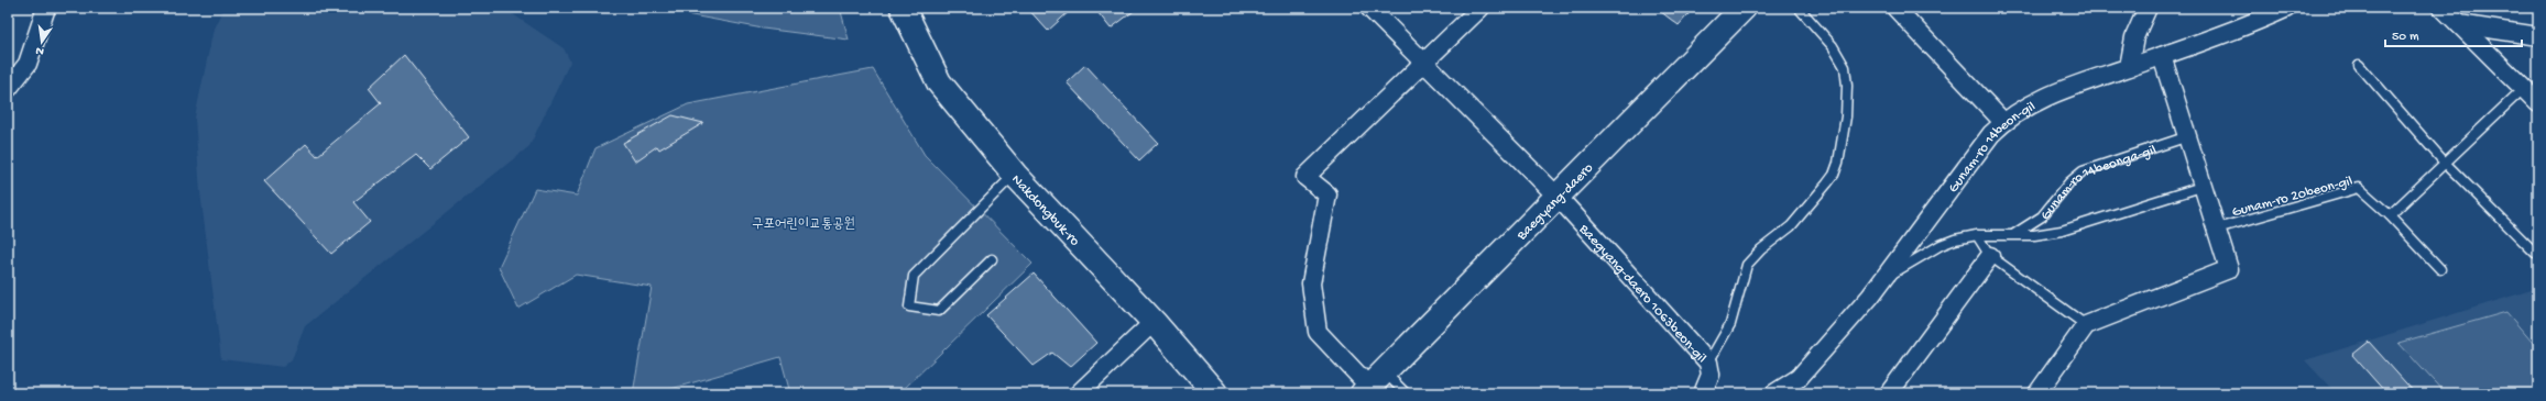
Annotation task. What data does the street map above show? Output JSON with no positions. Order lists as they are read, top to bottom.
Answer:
{
  "streets": {
    "main road": ["Baegyang-daero", "Nakdongbuk-ro"],
    "street": ["Gunam-ro 14beon-gil", "Baegyang-daero 1063beon-gil"],
    "lane": ["Gunam-ro 14beonga-gil", "Gunam-ro 20beon-gil"]
  },
  "crossings": [
    ["Baegyang-daero", "Baegyang-daero 1063beon-gil"]
  ],
  "parks": ["구포어린이교통공원"],
  "scale_bar": "50 m",
  "north": "bottom"
}
